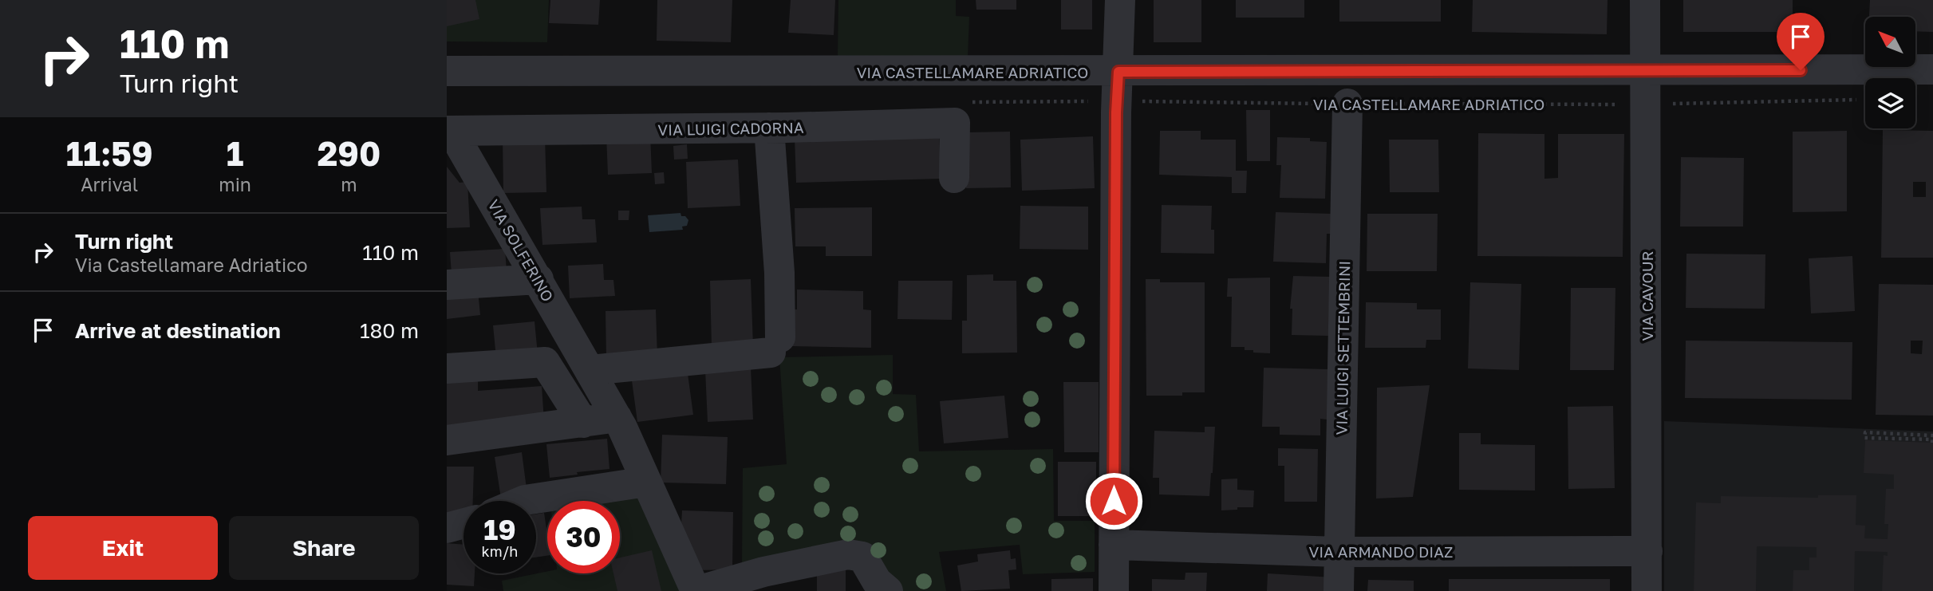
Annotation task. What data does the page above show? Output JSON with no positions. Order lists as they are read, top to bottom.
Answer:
{
  "streets": {
    "street": [
      "VIA CASTELLAMARE ADRIATICO",
      "VIA LUIGI CADORNA",
      "VIA SOLFERINO",
      "VIA CAVOUR",
      "VIA LUIGI SETTEMBRINI",
      "VIA ARMANDO DIAZ"
    ]
  },
  "crossings": [
    ["VIA CASTELLAMARE ADRIATICO", "VIA CAVOUR"],
    ["VIA CASTELLAMARE ADRIATICO", "VIA LUIGI SETTEMBRINI"],
    ["VIA LUIGI CADORNA", "VIA SOLFERINO"],
    ["VIA CAVOUR", "VIA ARMANDO DIAZ"],
    ["VIA LUIGI SETTEMBRINI", "VIA ARMANDO DIAZ"]
  ],
  "north": "top left",
  "page": {
    "turn": ["110 m", "Turn right"],
    "eta": [
      "11:59",
      "Arrival",
      "1",
      "min",
      "290",
      "m"
    ],
    "list": [
      {
        "name": "Turn right",
        "note": "Via Castellamare Adriatico",
        "value": "110 m"
      },
      {
        "name": "Arrive at destination",
        "value": "180 m"
      }
    ],
    "speed": "19 km/h",
    "limit": "30",
    "buttons": ["Exit", "Share"]
  }
}
